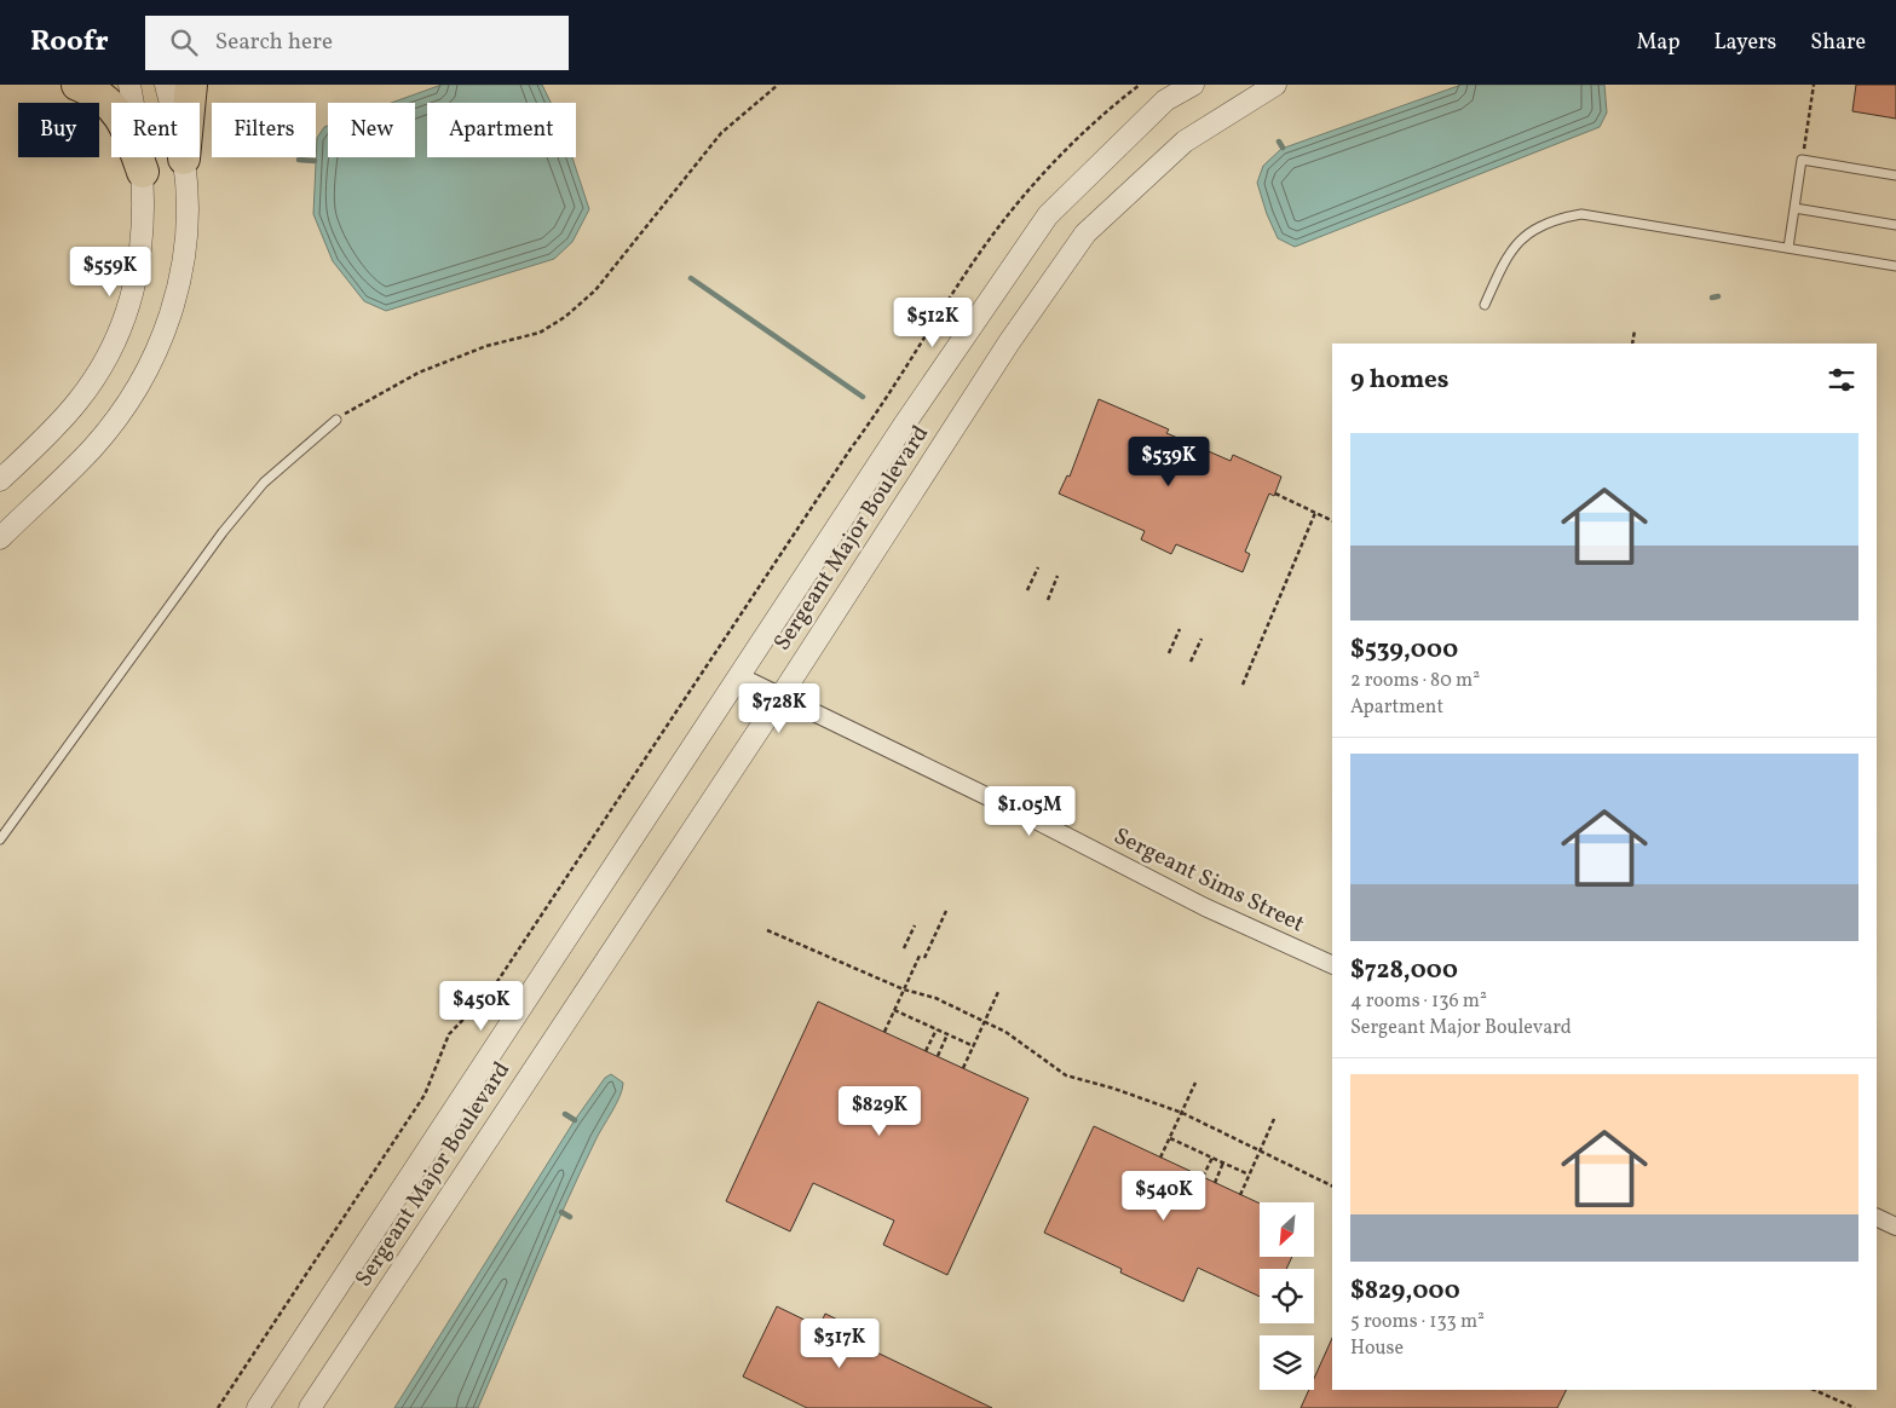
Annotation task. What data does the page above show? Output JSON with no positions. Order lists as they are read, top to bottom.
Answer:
{
  "streets": {
    "street": ["Sergeant Major Boulevard", "Sergeant Sims Street"]
  },
  "crossings": [
    ["Sergeant Major Boulevard", "Sergeant Sims Street"]
  ],
  "north": "bottom left",
  "page": {
    "header": "Roofr",
    "search": "Search here",
    "nav": ["Map", "Layers", "Share"],
    "chip": [
      "Buy",
      "Rent",
      "Filters",
      "New",
      "Apartment"
    ],
    "price": [
      "$559K",
      "$512K",
      "$539K",
      "$728K",
      "$1.05M",
      "$450K",
      "$829K",
      "$540K",
      "$317K"
    ],
    "heading": "9 homes",
    "list": [
      {
        "name": "$539,000",
        "note": "2 rooms · 80 m² · Apartment"
      },
      {
        "name": "$728,000",
        "note": "4 rooms · 136 m² · Sergeant Major Boulevard"
      },
      {
        "name": "$829,000",
        "note": "5 rooms · 133 m² · House"
      }
    ]
  }
}
